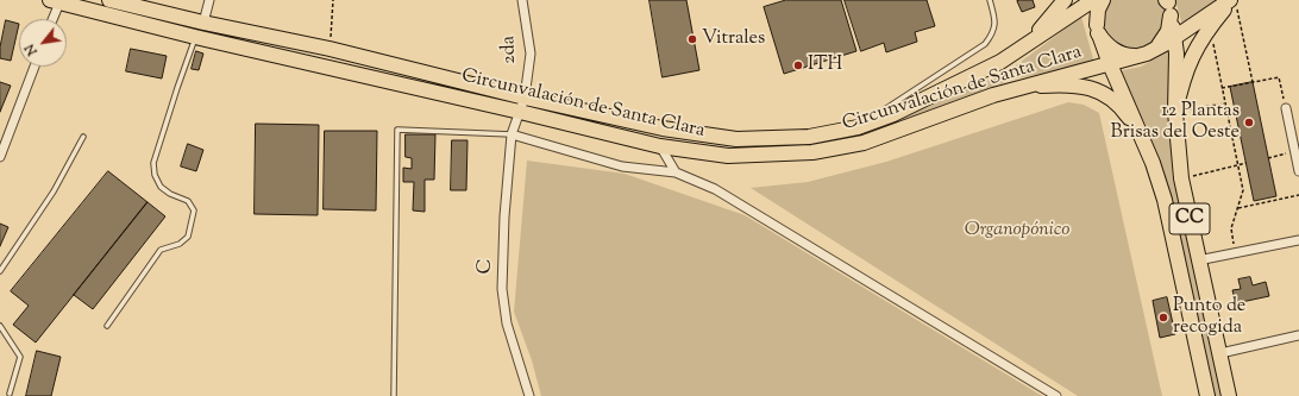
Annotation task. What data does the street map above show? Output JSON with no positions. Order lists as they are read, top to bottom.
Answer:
{
  "streets": {
    "main road": ["Circunvalación de Santa Clara", "CC"],
    "street": ["2da", "C"]
  },
  "crossings": [
    ["2da", "Circunvalación de Santa Clara"],
    ["2da", "C"],
    ["Circunvalación de Santa Clara", "CC"]
  ],
  "parks": ["Organopónico"],
  "places": [
    "Vitrales",
    "ITH",
    "12 Plantas Brisas del Oeste",
    "Punto de recogida"
  ],
  "north": "bottom left"
}
